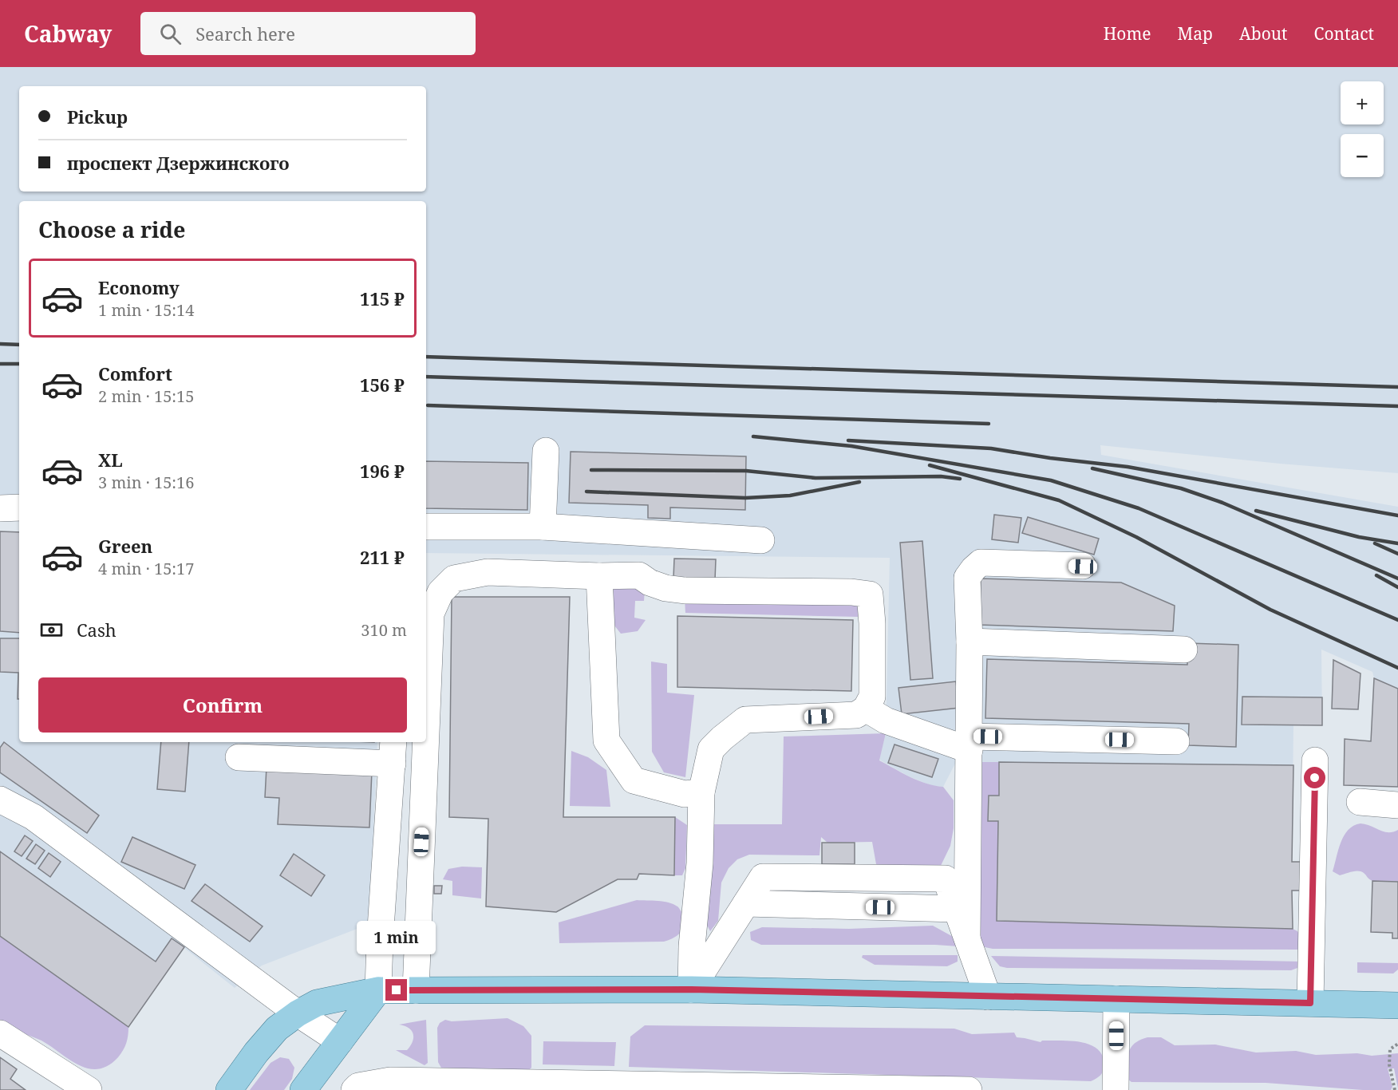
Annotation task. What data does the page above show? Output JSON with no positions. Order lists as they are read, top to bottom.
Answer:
{
  "page": {
    "header": "Cabway",
    "search": "Search here",
    "nav": [
      "Home",
      "Map",
      "About",
      "Contact"
    ],
    "map_buttons": ["+", "−"],
    "banner": ["Pickup", "проспект Дзержинского"],
    "heading": "Choose a ride",
    "list": [
      {
        "name": "Economy",
        "note": "1 min · 15:14",
        "value": "115 ₽"
      },
      {
        "name": "Comfort",
        "note": "2 min · 15:15",
        "value": "156 ₽"
      },
      {
        "name": "XL",
        "note": "3 min · 15:16",
        "value": "196 ₽"
      },
      {
        "name": "Green",
        "note": "4 min · 15:17",
        "value": "211 ₽"
      }
    ],
    "pay": ["Cash", "310 m"],
    "buttons": "Confirm",
    "bubble": "1 min"
  }
}
